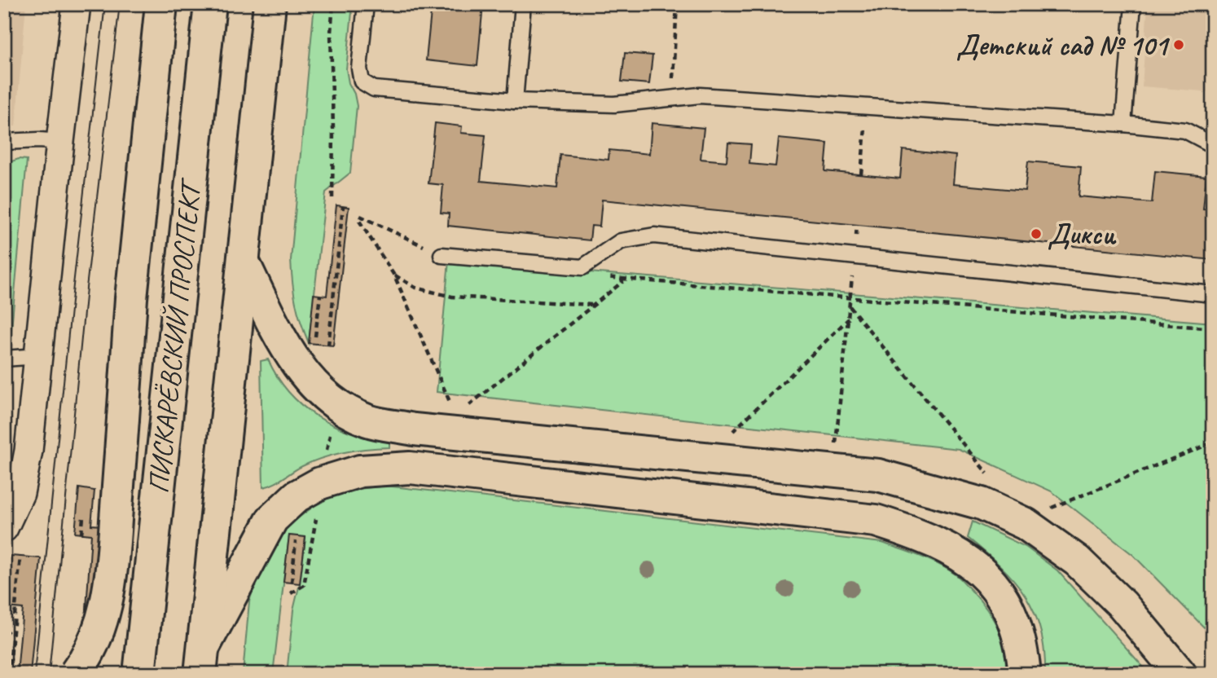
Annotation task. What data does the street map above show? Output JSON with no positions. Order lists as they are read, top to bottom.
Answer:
{
  "streets": {
    "main road": ["ПИСКАРЁВСКИЙ ПРОСПЕКТ"]
  },
  "places": ["Детский сад № 101", "Дикси"]
}
